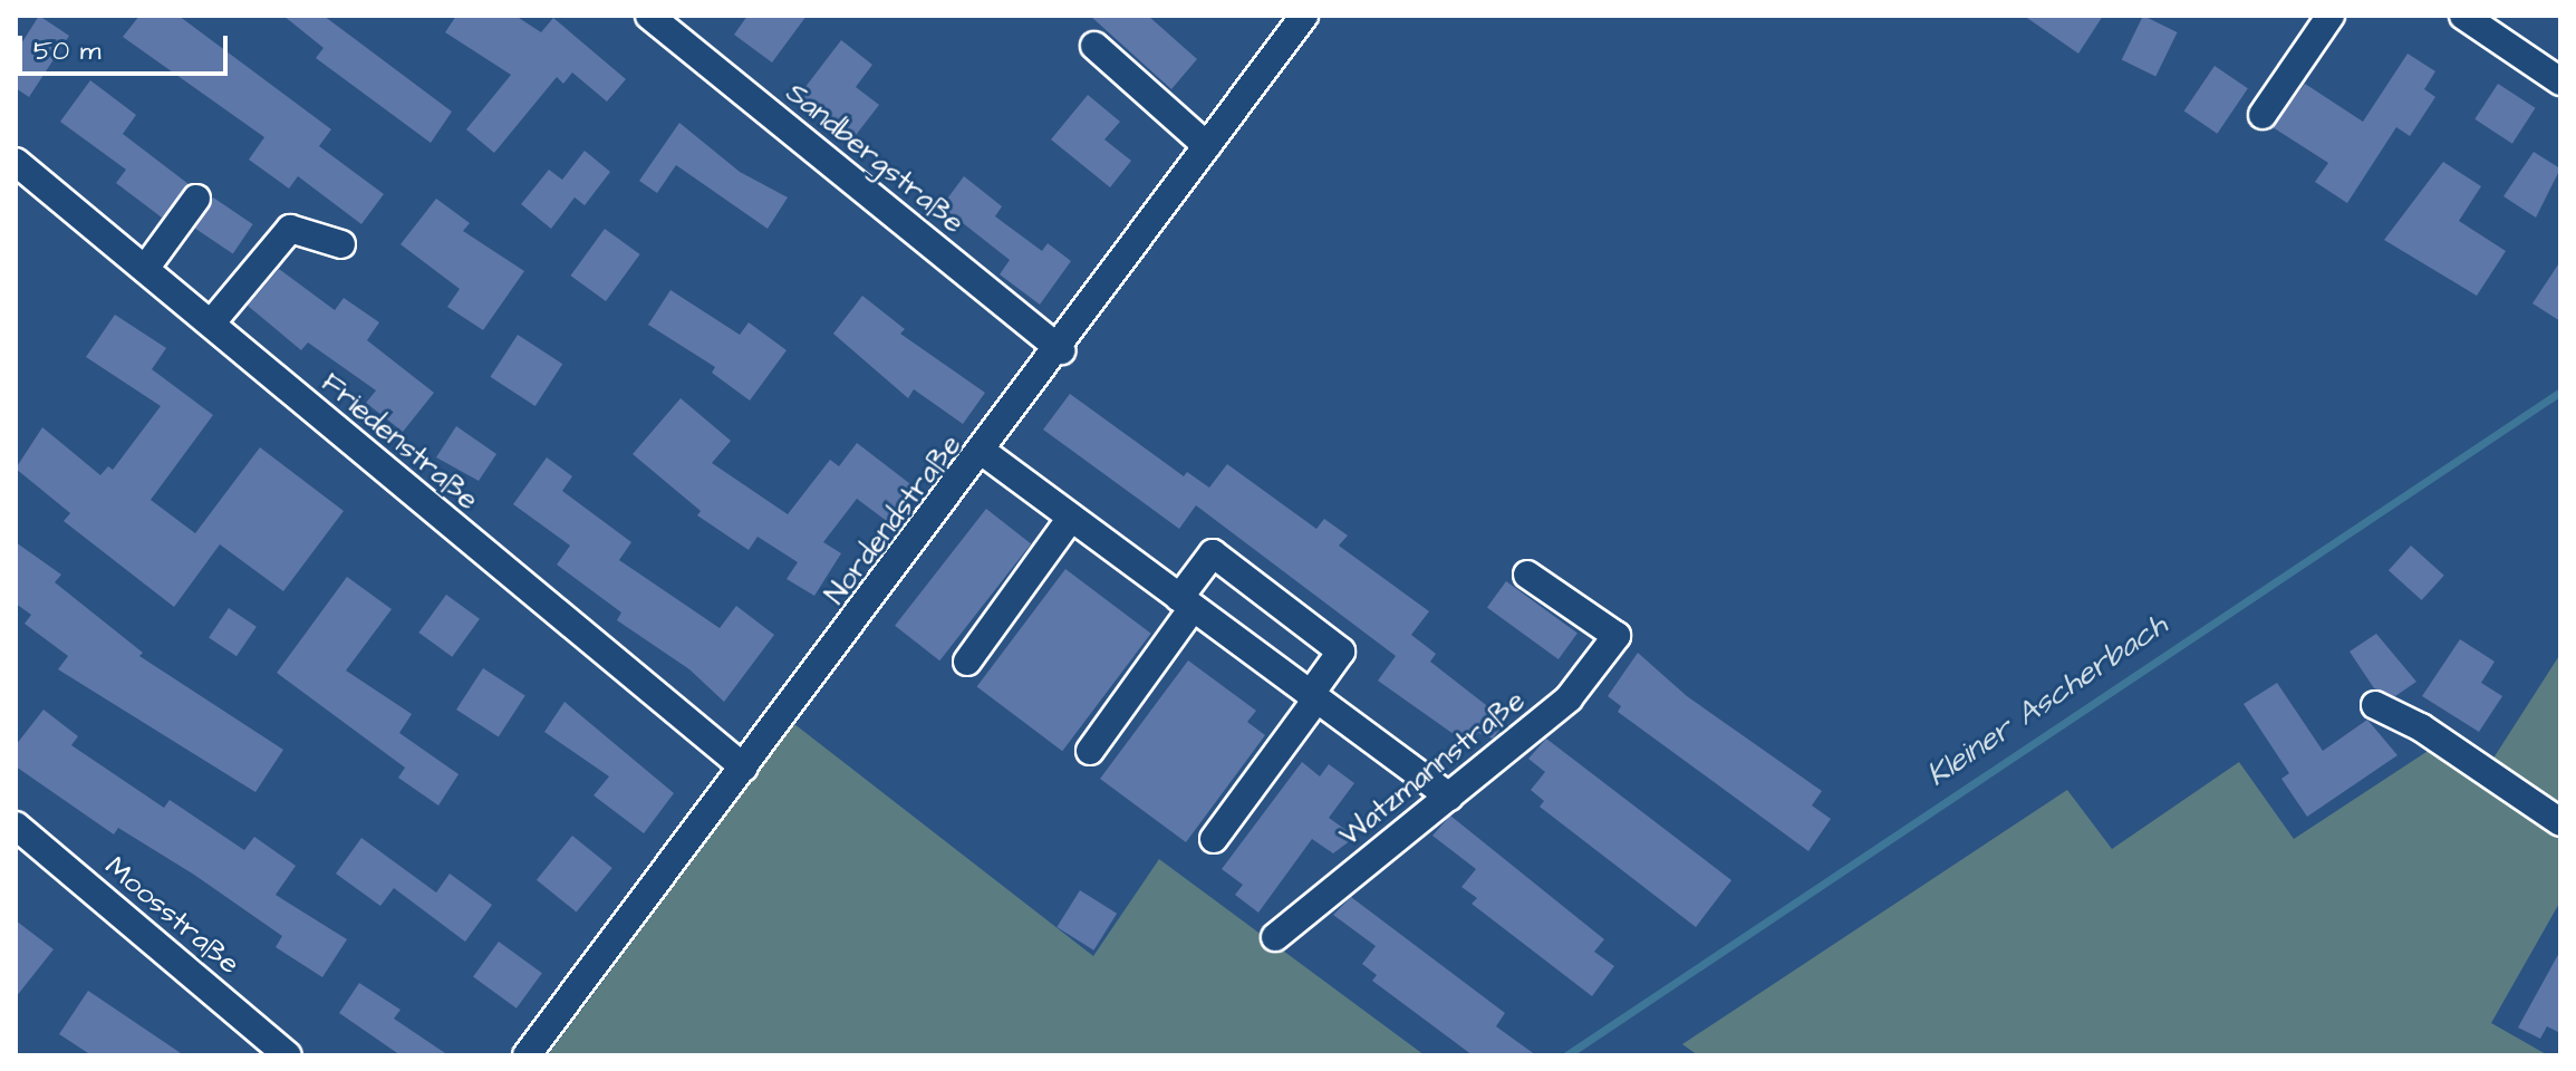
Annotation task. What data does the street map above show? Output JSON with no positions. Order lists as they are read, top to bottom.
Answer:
{
  "streets": {
    "street": [
      "Sandbergstraße",
      "Friedenstraße",
      "Nordendstraße",
      "Watzmannstraße",
      "Moosstraße"
    ]
  },
  "crossings": [
    ["Sandbergstraße", "Nordendstraße"],
    ["Friedenstraße", "Nordendstraße"]
  ],
  "water": ["Kleiner Ascherbach"],
  "scale_bar": "50 m"
}
